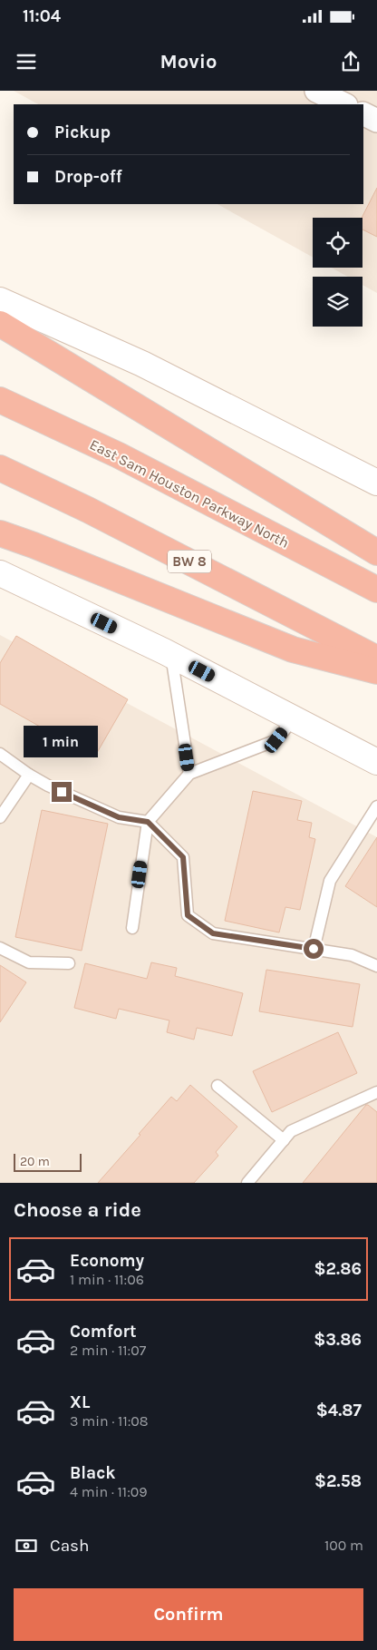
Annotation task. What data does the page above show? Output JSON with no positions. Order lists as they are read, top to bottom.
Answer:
{
  "streets": {
    "highway": ["East Sam Houston Parkway North", "BW 8"]
  },
  "scale_bar": "20 m",
  "page": {
    "status": "11:04",
    "header": "Movio",
    "banner": ["Pickup", "Drop-off"],
    "bubble": "1 min",
    "scale": "20 m",
    "heading": "Choose a ride",
    "list": [
      {
        "name": "Economy",
        "note": "1 min · 11:06",
        "value": "$2.86"
      },
      {
        "name": "Comfort",
        "note": "2 min · 11:07",
        "value": "$3.86"
      },
      {
        "name": "XL",
        "note": "3 min · 11:08",
        "value": "$4.87"
      },
      {
        "name": "Black",
        "note": "4 min · 11:09",
        "value": "$2.58"
      }
    ],
    "pay": ["Cash", "100 m"],
    "buttons": "Confirm"
  }
}
